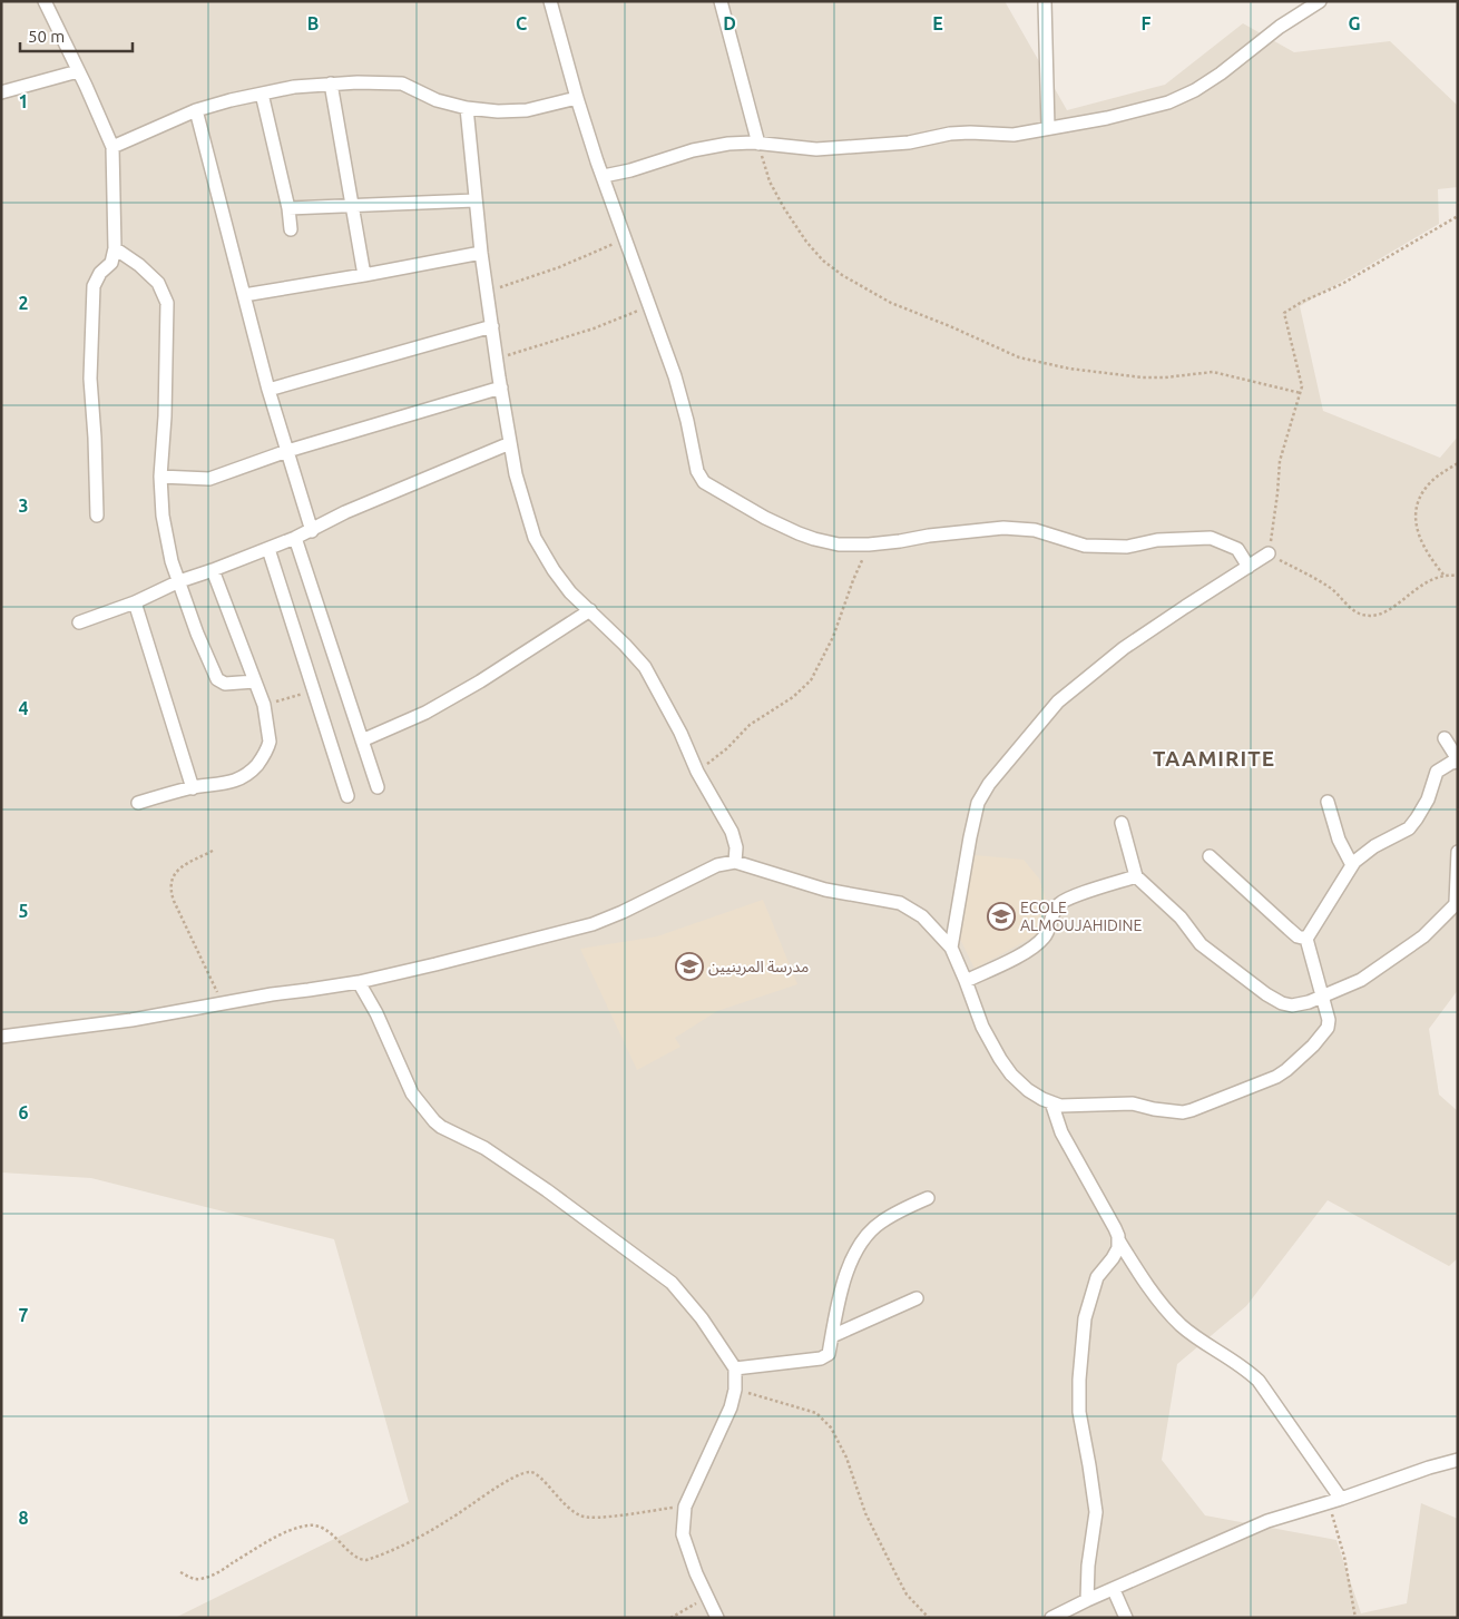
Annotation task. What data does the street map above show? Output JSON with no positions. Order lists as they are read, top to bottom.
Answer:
{
  "districts": ["TAAMIRITE"],
  "places": {
    "school or university": ["ECOLE ALMOUJAHIDINE", "مدرسة المرينيين"]
  },
  "scale_bar": "50 m",
  "grid": {
    "columns": [
      "B",
      "C",
      "D",
      "E",
      "F",
      "G"
    ],
    "rows": [
      "1",
      "2",
      "3",
      "4",
      "5",
      "6",
      "7",
      "8"
    ]
  }
}
